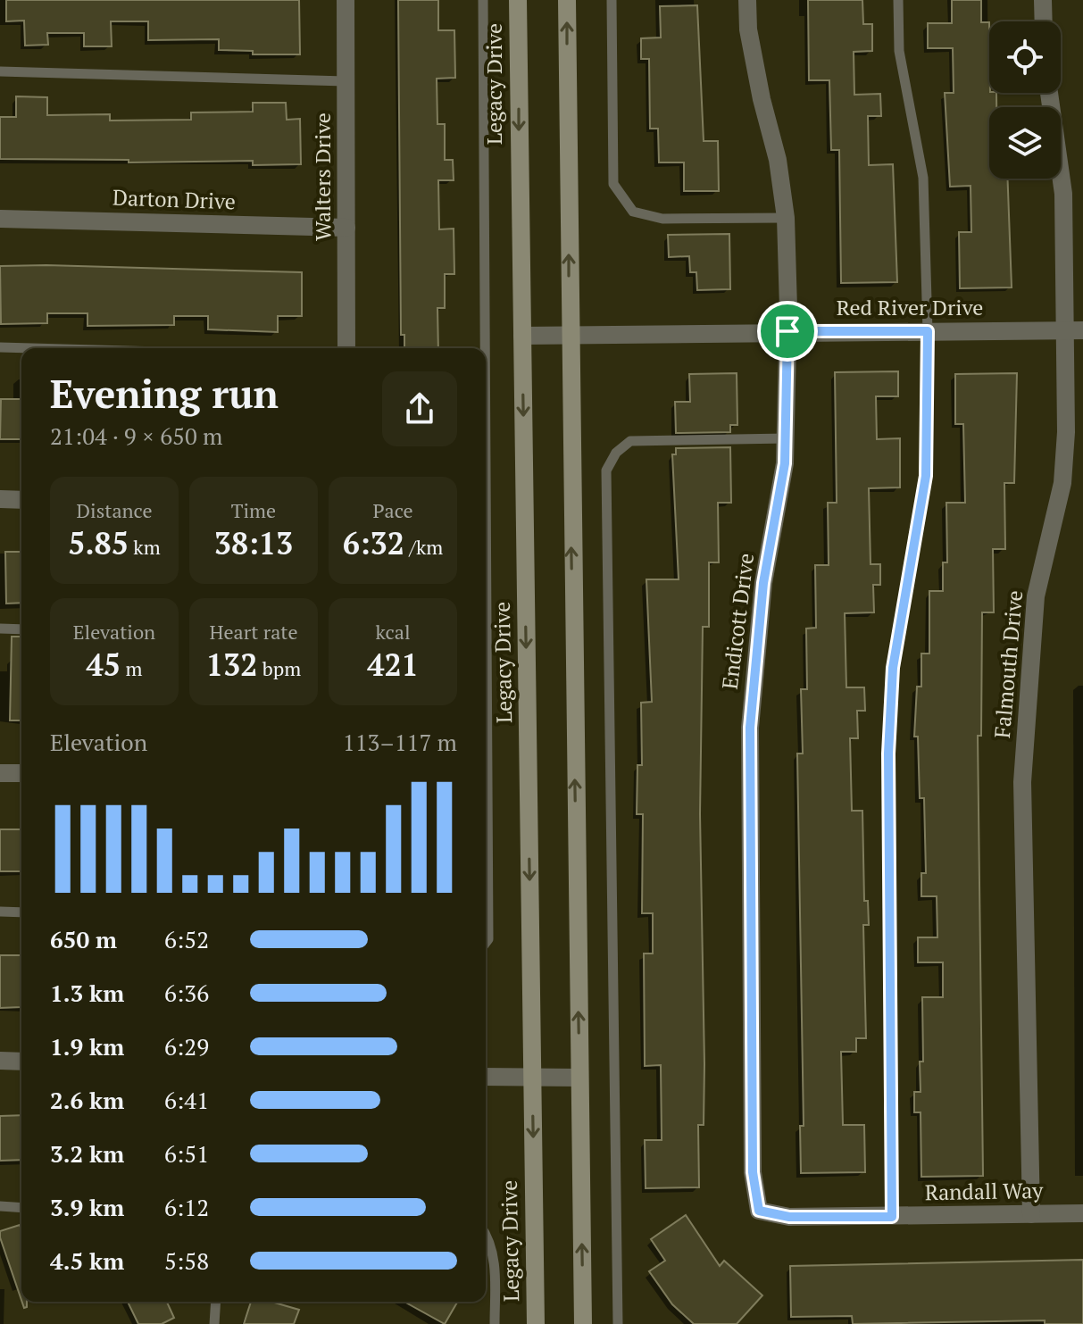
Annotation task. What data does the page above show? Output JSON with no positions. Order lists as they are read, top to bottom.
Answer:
{
  "streets": {
    "main road": ["Legacy Drive"],
    "street": [
      "Walters Drive",
      "Darton Drive",
      "Red River Drive",
      "Endicott Drive",
      "Falmouth Drive",
      "Randall Way"
    ]
  },
  "crossings": [
    ["Legacy Drive", "Red River Drive"],
    ["Walters Drive", "Darton Drive"],
    ["Red River Drive", "Endicott Drive"],
    ["Red River Drive", "Falmouth Drive"],
    ["Endicott Drive", "Randall Way"],
    ["Falmouth Drive", "Randall Way"]
  ],
  "page": {
    "heading": ["Evening run", "21:04 · 9 × 650 m"],
    "stats": [
      ["Distance", "5.85 km"],
      ["Time", "38:13"],
      ["Pace", "6:32 /km"],
      ["Elevation", "45 m"],
      ["Heart rate", "132 bpm"],
      ["kcal", "421"]
    ],
    "chart": ["Elevation", "113–117 m"],
    "list": [
      {
        "name": "650 m",
        "note": "6:52"
      },
      {
        "name": "1.3 km",
        "note": "6:36"
      },
      {
        "name": "1.9 km",
        "note": "6:29"
      },
      {
        "name": "2.6 km",
        "note": "6:41"
      },
      {
        "name": "3.2 km",
        "note": "6:51"
      },
      {
        "name": "3.9 km",
        "note": "6:12"
      },
      {
        "name": "4.5 km",
        "note": "5:58"
      }
    ]
  }
}
